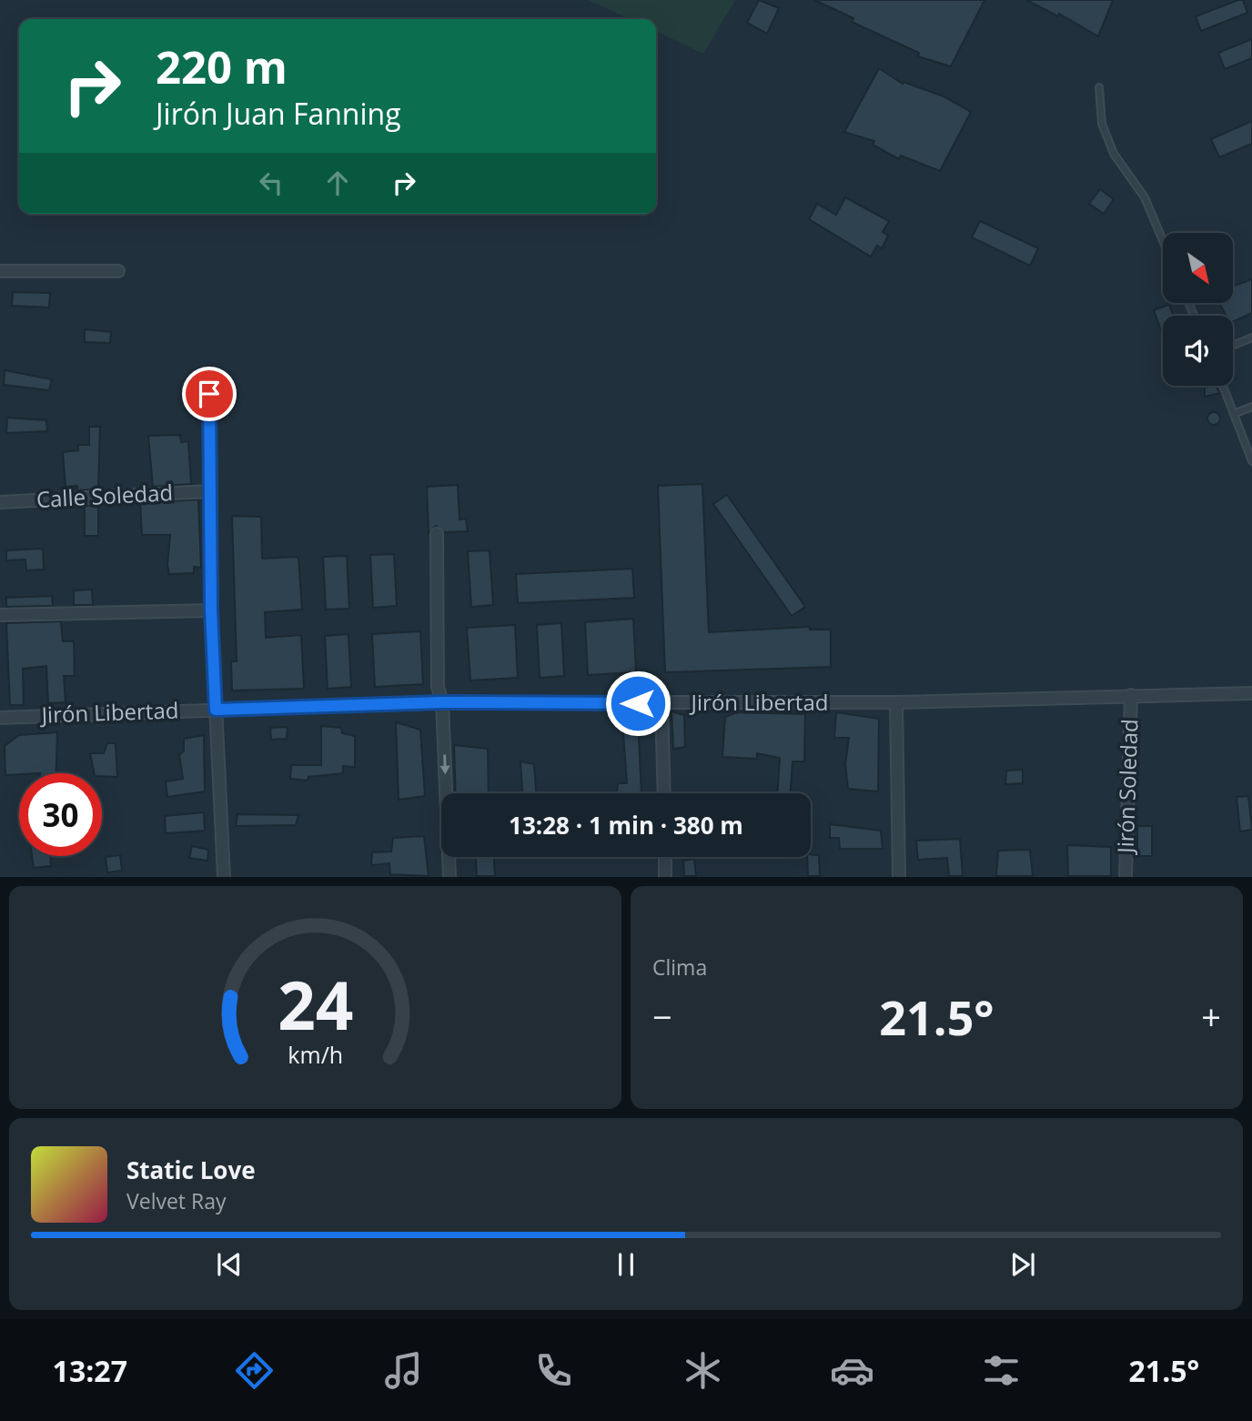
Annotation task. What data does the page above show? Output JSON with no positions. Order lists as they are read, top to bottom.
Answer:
{
  "streets": {
    "street": ["Calle Soledad", "Jirón Libertad", "Jirón Soledad"]
  },
  "crossings": [
    ["Jirón Libertad", "Jirón Soledad"]
  ],
  "north": "bottom right",
  "page": {
    "turn": ["220 m", "Jirón Juan Fanning"],
    "limit": "30",
    "trip": "13:28 · 1 min · 380 m",
    "tile": "Clima",
    "heat": ["−", "21.5°", "+"],
    "song": ["Static Love", "Velvet Ray"],
    "tabs": ["13:27", "21.5°"],
    "gauge": ["24", "km/h"]
  }
}
